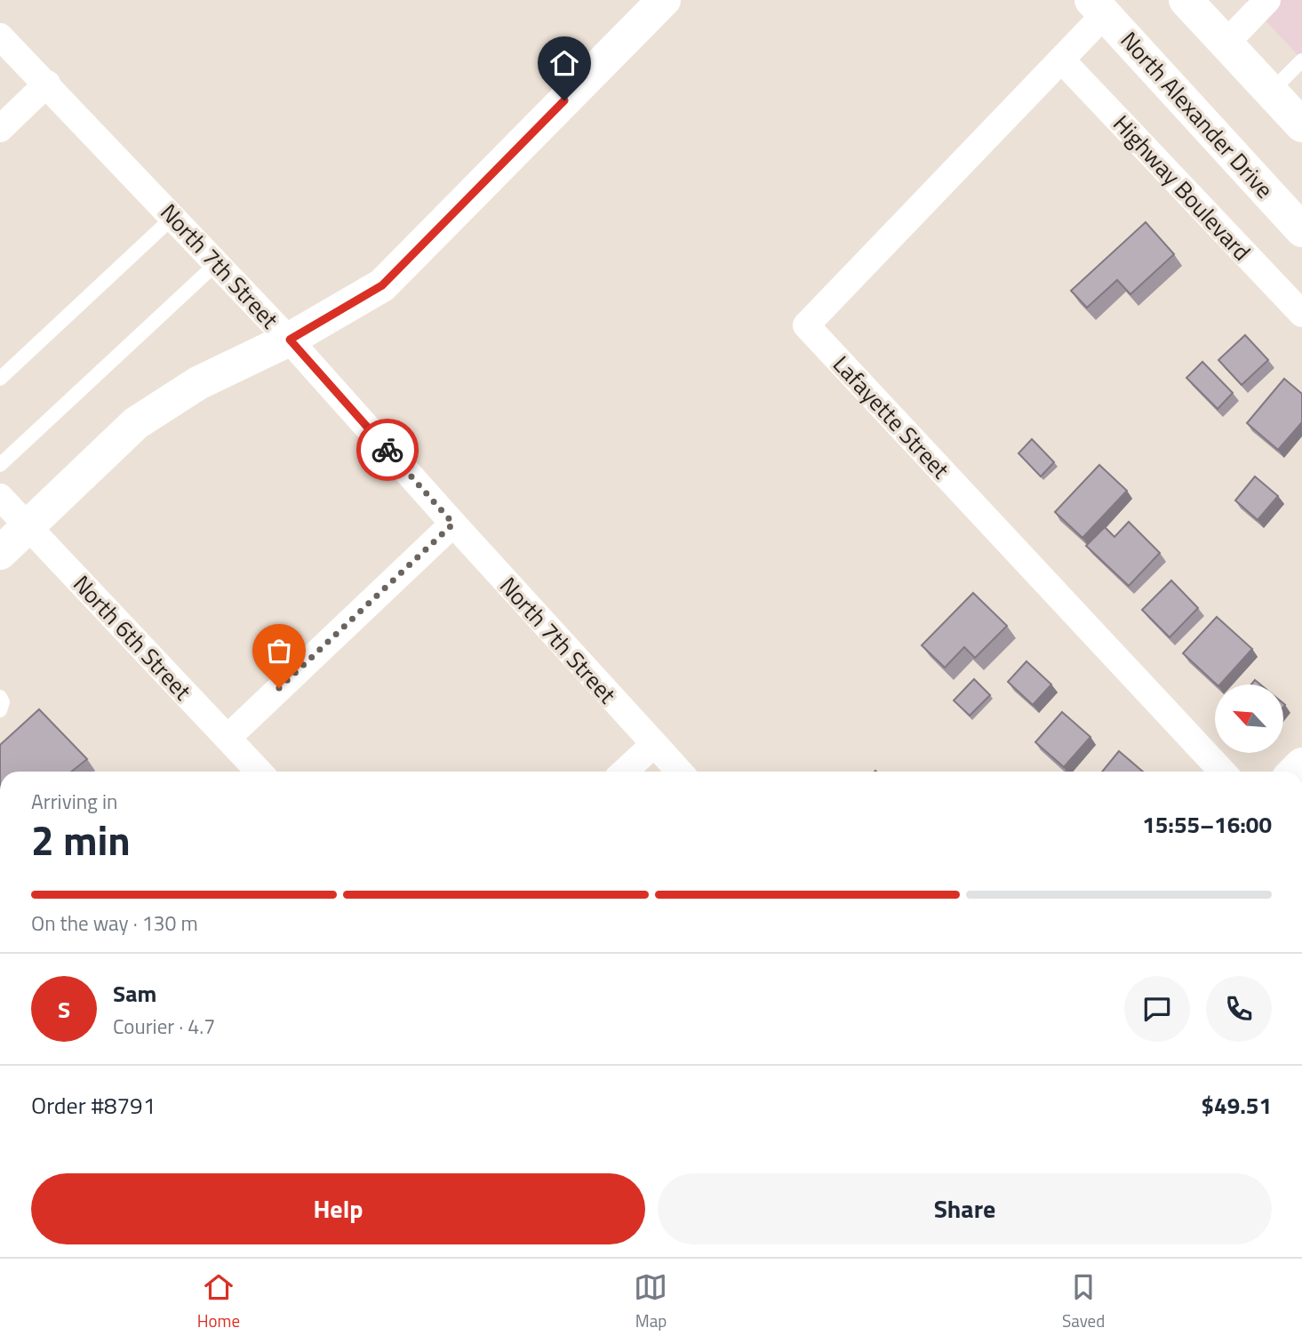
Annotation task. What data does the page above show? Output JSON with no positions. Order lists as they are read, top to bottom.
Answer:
{
  "streets": {
    "street": [
      "North Alexander Drive",
      "Highway Boulevard",
      "North 7th Street",
      "Lafayette Street",
      "North 6th Street"
    ]
  },
  "crossings": [
    ["Highway Boulevard", "Lafayette Street"]
  ],
  "north": "top left",
  "page": {
    "heading": ["2 min", "Arriving in", "15:55–16:00"],
    "panel": [
      "Sam",
      "Courier · 4.7",
      "Order #8791",
      "$49.51"
    ],
    "bar": "On the way · 130 m",
    "round": "S",
    "buttons": ["Help", "Share"],
    "tabs": ["Home", "Map", "Saved"]
  }
}
